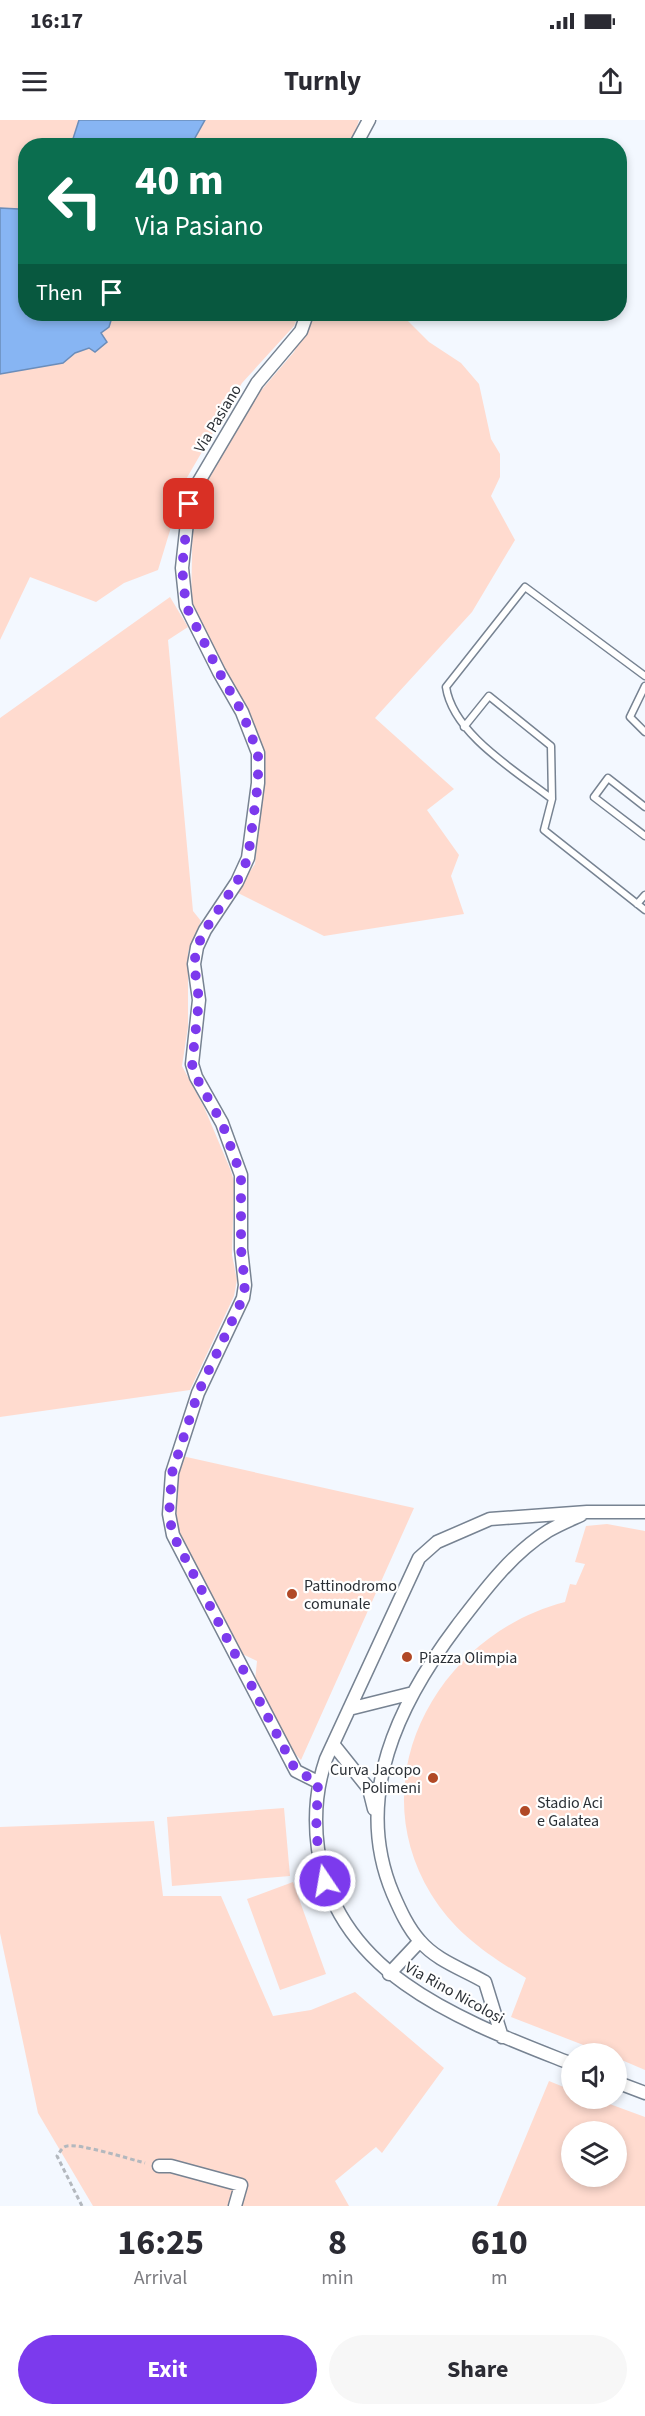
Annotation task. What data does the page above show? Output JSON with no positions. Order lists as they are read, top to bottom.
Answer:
{
  "streets": {
    "street": ["Via Pasiano", "Via Rino Nicolosi"]
  },
  "crossings": [
    ["Via Pasiano", "Via Rino Nicolosi"]
  ],
  "places": [
    "Pattinodromo comunale",
    "Piazza Olimpia",
    "Curva Jacopo Polimeni",
    "Stadio Aci e Galatea"
  ],
  "page": {
    "status": "16:17",
    "header": "Turnly",
    "turn": ["40 m", "Via Pasiano"],
    "then": "Then",
    "eta": [
      "16:25",
      "Arrival",
      "8",
      "min",
      "610",
      "m"
    ],
    "buttons": ["Exit", "Share"]
  }
}
